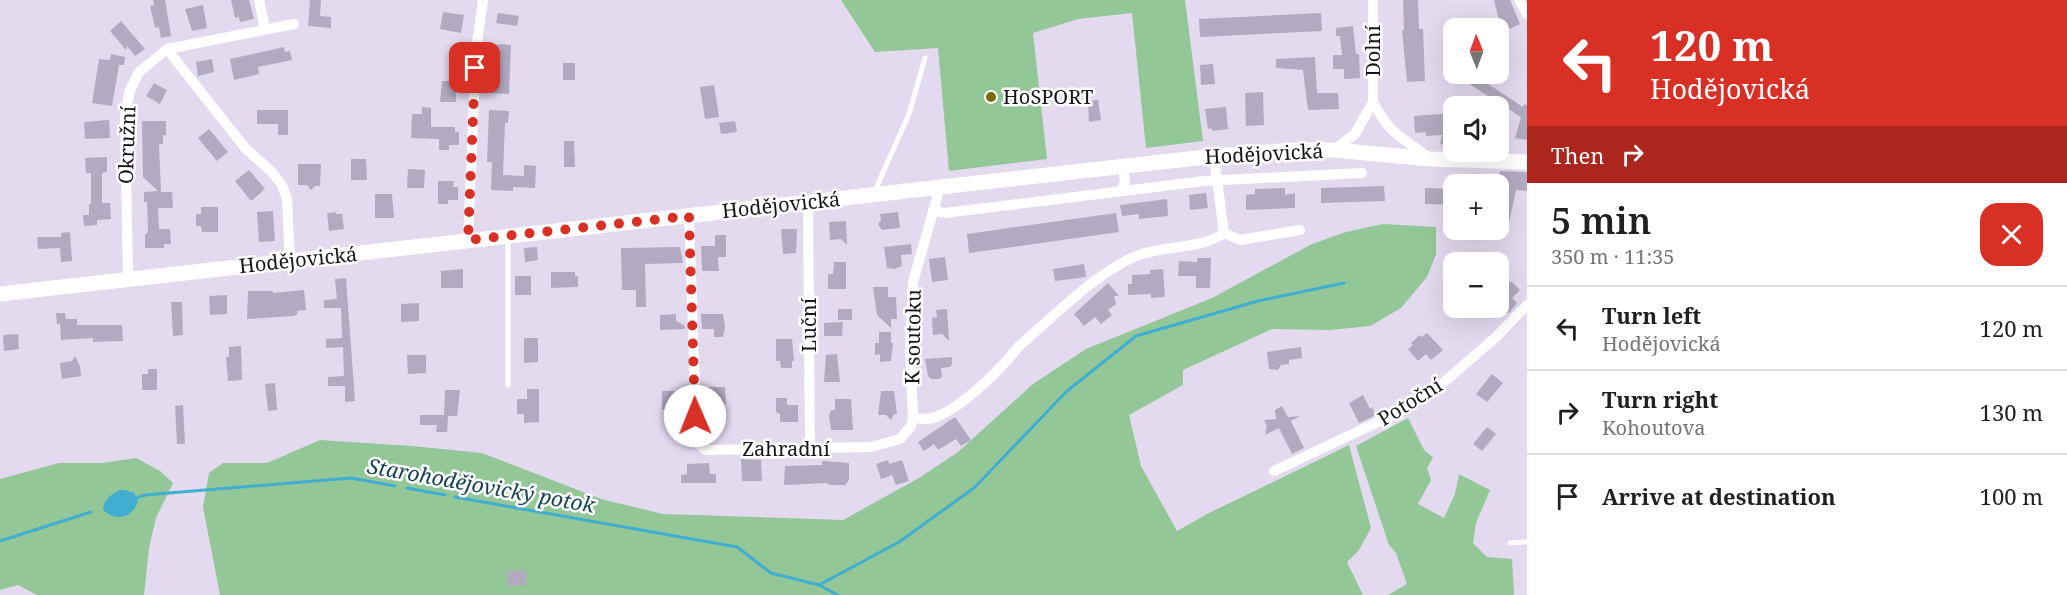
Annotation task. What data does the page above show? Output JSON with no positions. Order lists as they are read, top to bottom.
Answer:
{
  "streets": {
    "street": [
      "Dolní",
      "Okružní",
      "Hodějovická",
      "Luční",
      "K soutoku",
      "Potoční",
      "Zahradní"
    ]
  },
  "crossings": [
    ["Dolní", "Hodějovická"],
    ["Okružní", "Hodějovická"],
    ["Hodějovická", "Luční"],
    ["Hodějovická", "K soutoku"],
    ["Hodějovická", "Zahradní"],
    ["Luční", "Zahradní"],
    ["K soutoku", "Zahradní"]
  ],
  "water": ["Starohodějovický potok"],
  "places": ["HoSPORT"],
  "north": "top",
  "page": {
    "turn": ["120 m", "Hodějovická"],
    "map_buttons": ["+", "−"],
    "then": "Then",
    "heading": ["5 min", "350 m · 11:35"],
    "list": [
      {
        "name": "Turn left",
        "note": "Hodějovická",
        "value": "120 m"
      },
      {
        "name": "Turn right",
        "note": "Kohoutova",
        "value": "130 m"
      },
      {
        "name": "Arrive at destination",
        "value": "100 m"
      }
    ]
  }
}
